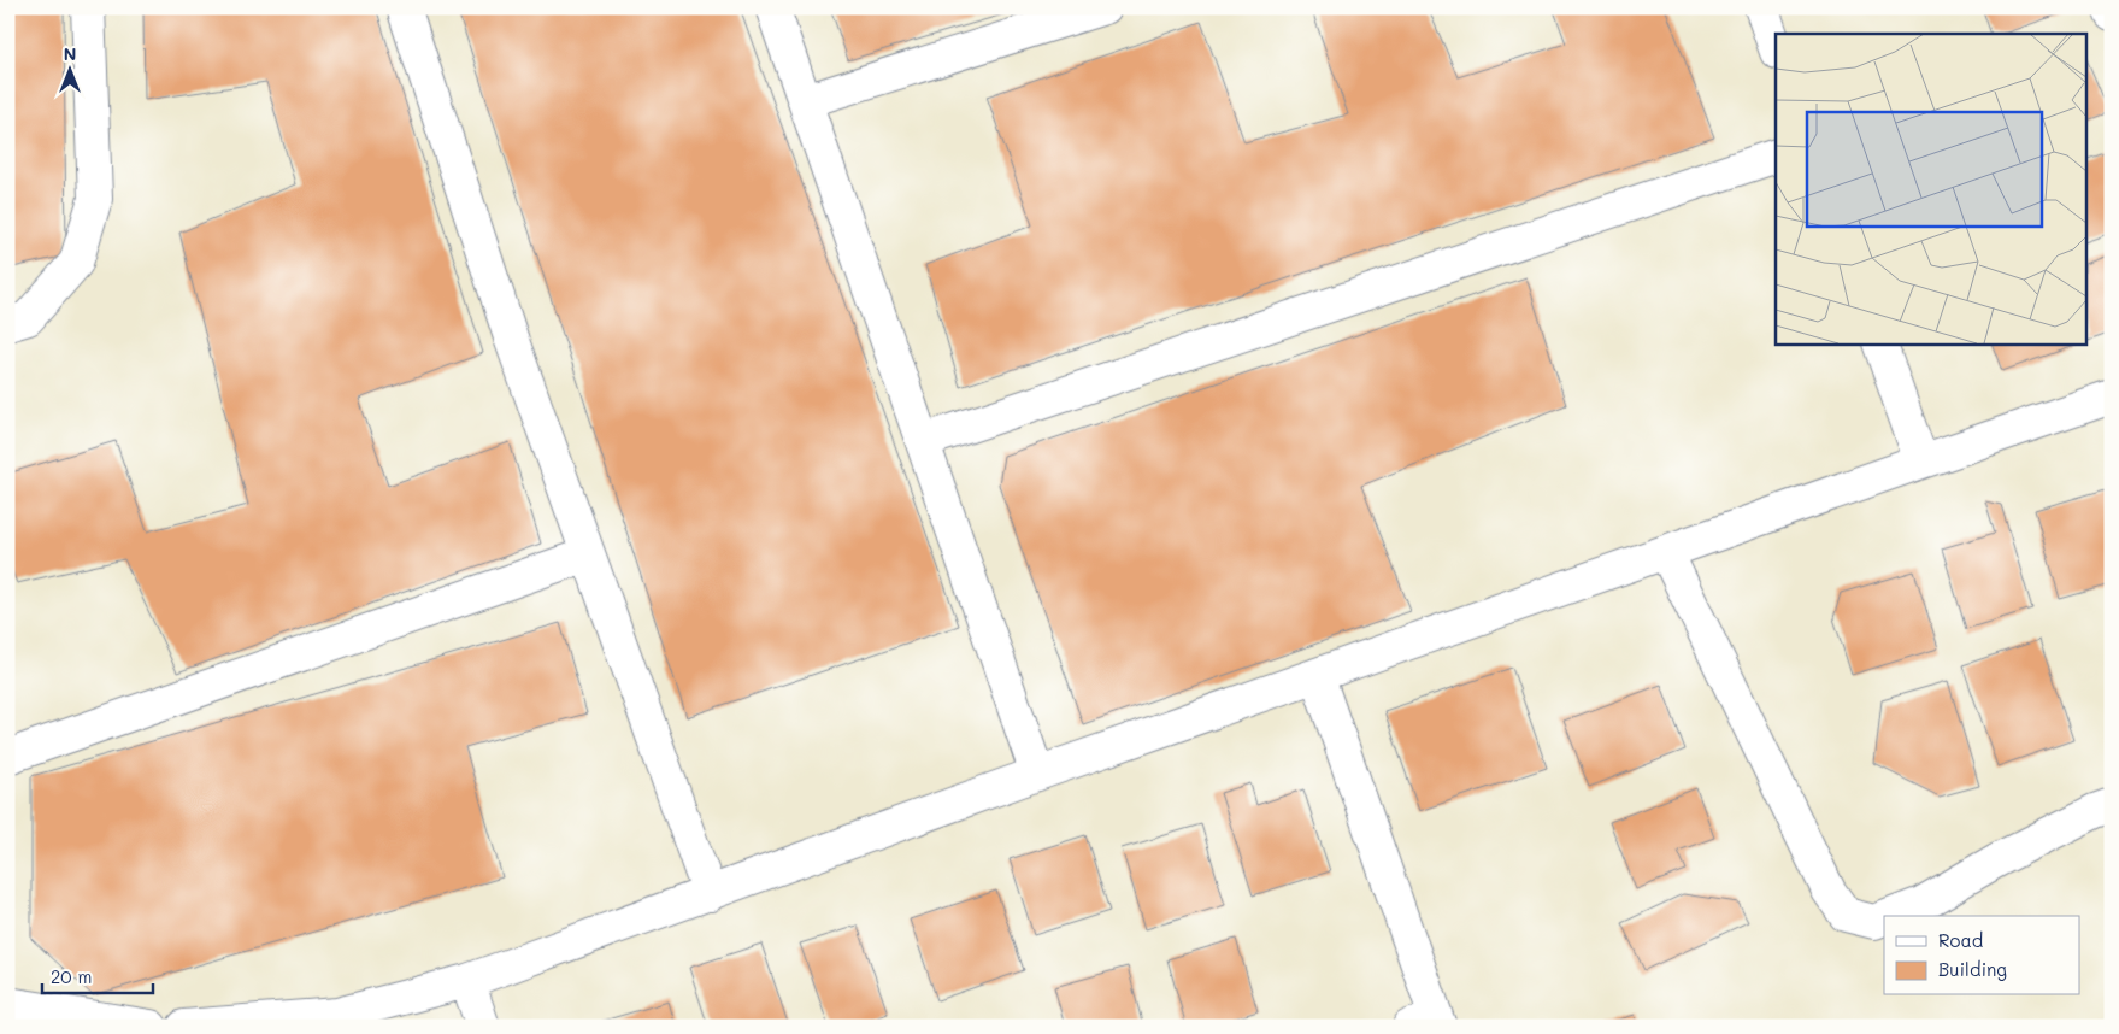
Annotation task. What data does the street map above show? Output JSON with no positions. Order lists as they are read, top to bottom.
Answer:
{
  "legend": ["Road", "Building"],
  "scale_bar": "20 m",
  "north": "top"
}
